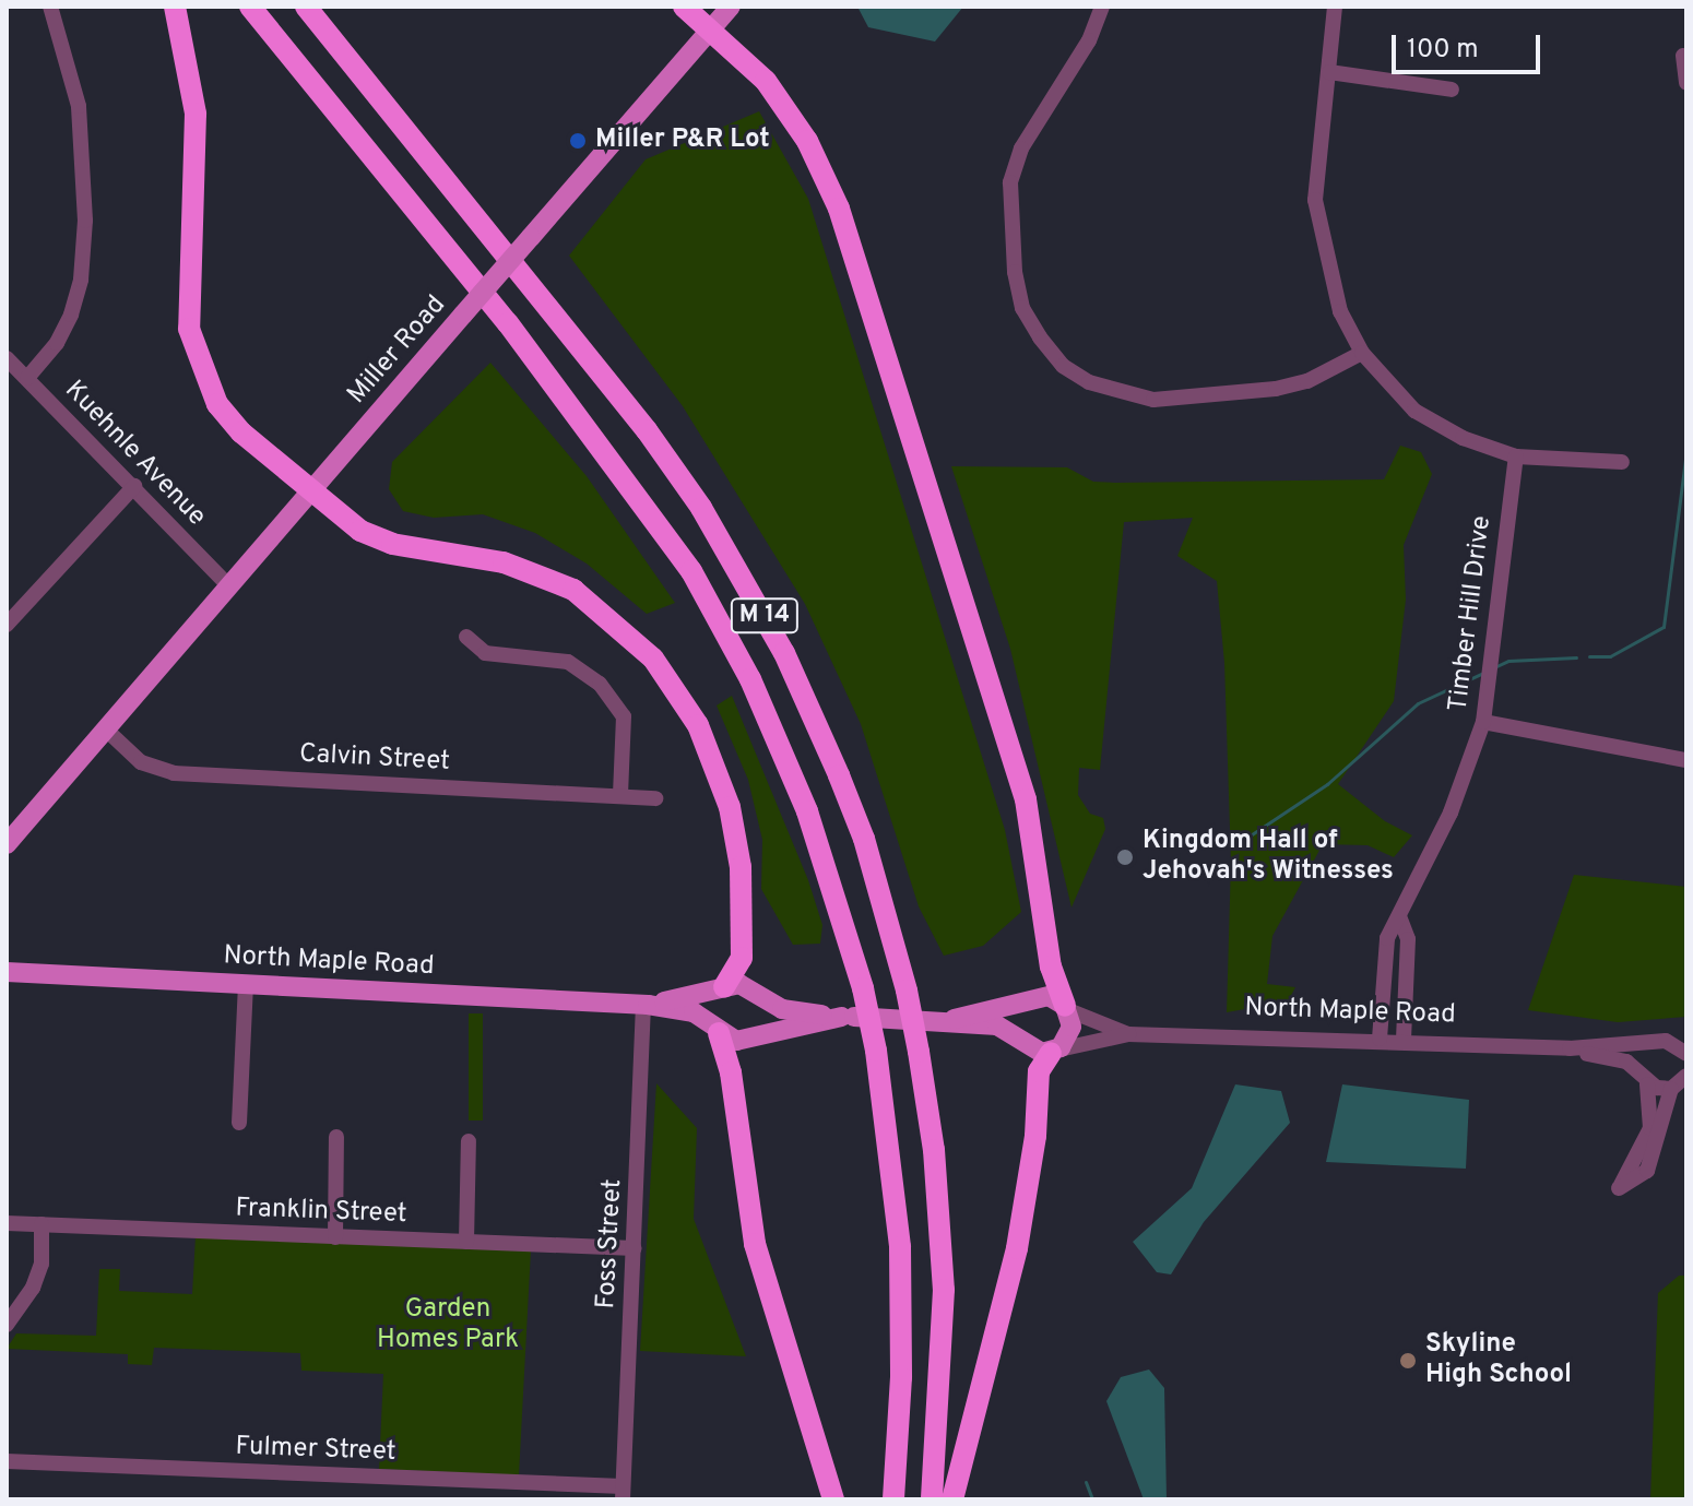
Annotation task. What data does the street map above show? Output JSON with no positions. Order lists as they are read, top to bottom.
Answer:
{
  "streets": {
    "highway": ["M 14"],
    "main road": ["Miller Road", "North Maple Road"],
    "street": [
      "Kuehnle Avenue",
      "Timber Hill Drive",
      "Calvin Street",
      "Franklin Street",
      "Foss Street",
      "Fulmer Street"
    ]
  },
  "crossings": [
    ["Miller Road", "Kuehnle Avenue"],
    ["Miller Road", "Calvin Street"],
    ["Timber Hill Drive", "North Maple Road"],
    ["North Maple Road", "Foss Street"],
    ["Franklin Street", "Foss Street"],
    ["Foss Street", "Fulmer Street"]
  ],
  "parks": ["Garden Homes Park"],
  "places": ["Miller P&R Lot", "Kingdom Hall of Jehovah's Witnesses", "Skyline High School"],
  "scale_bar": "100 m"
}
